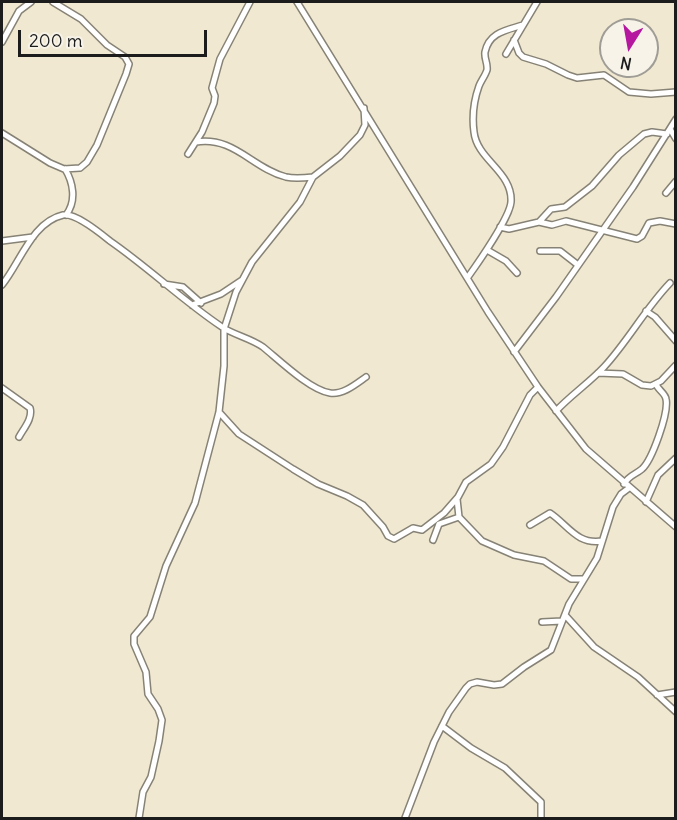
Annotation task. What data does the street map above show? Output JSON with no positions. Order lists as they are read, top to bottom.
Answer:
{
  "scale_bar": "200 m",
  "north": "bottom"
}
